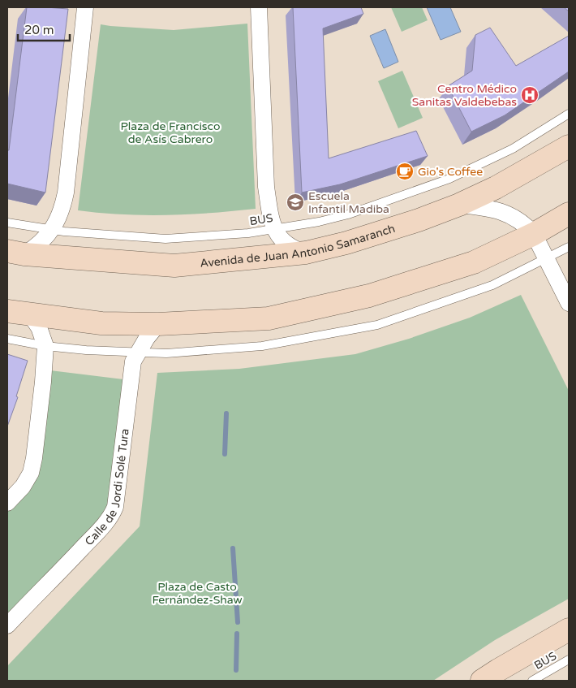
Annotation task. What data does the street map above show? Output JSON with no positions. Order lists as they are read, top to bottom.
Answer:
{
  "streets": {
    "street": ["Avenida de Juan Antonio Samaranch", "Calle de Jordi Solé Tura"],
    "lane": ["BUS"]
  },
  "parks": ["Plaza de Francisco de Asís Cabrero", "Plaza de Casto Fernández-Shaw"],
  "places": {
    "hospital": ["Centro Médico Sanitas Valdebebas"],
    "cafe": ["Gio's Coffee"],
    "school or university": ["Escuela Infantil Madiba"]
  },
  "scale_bar": "20 m"
}
